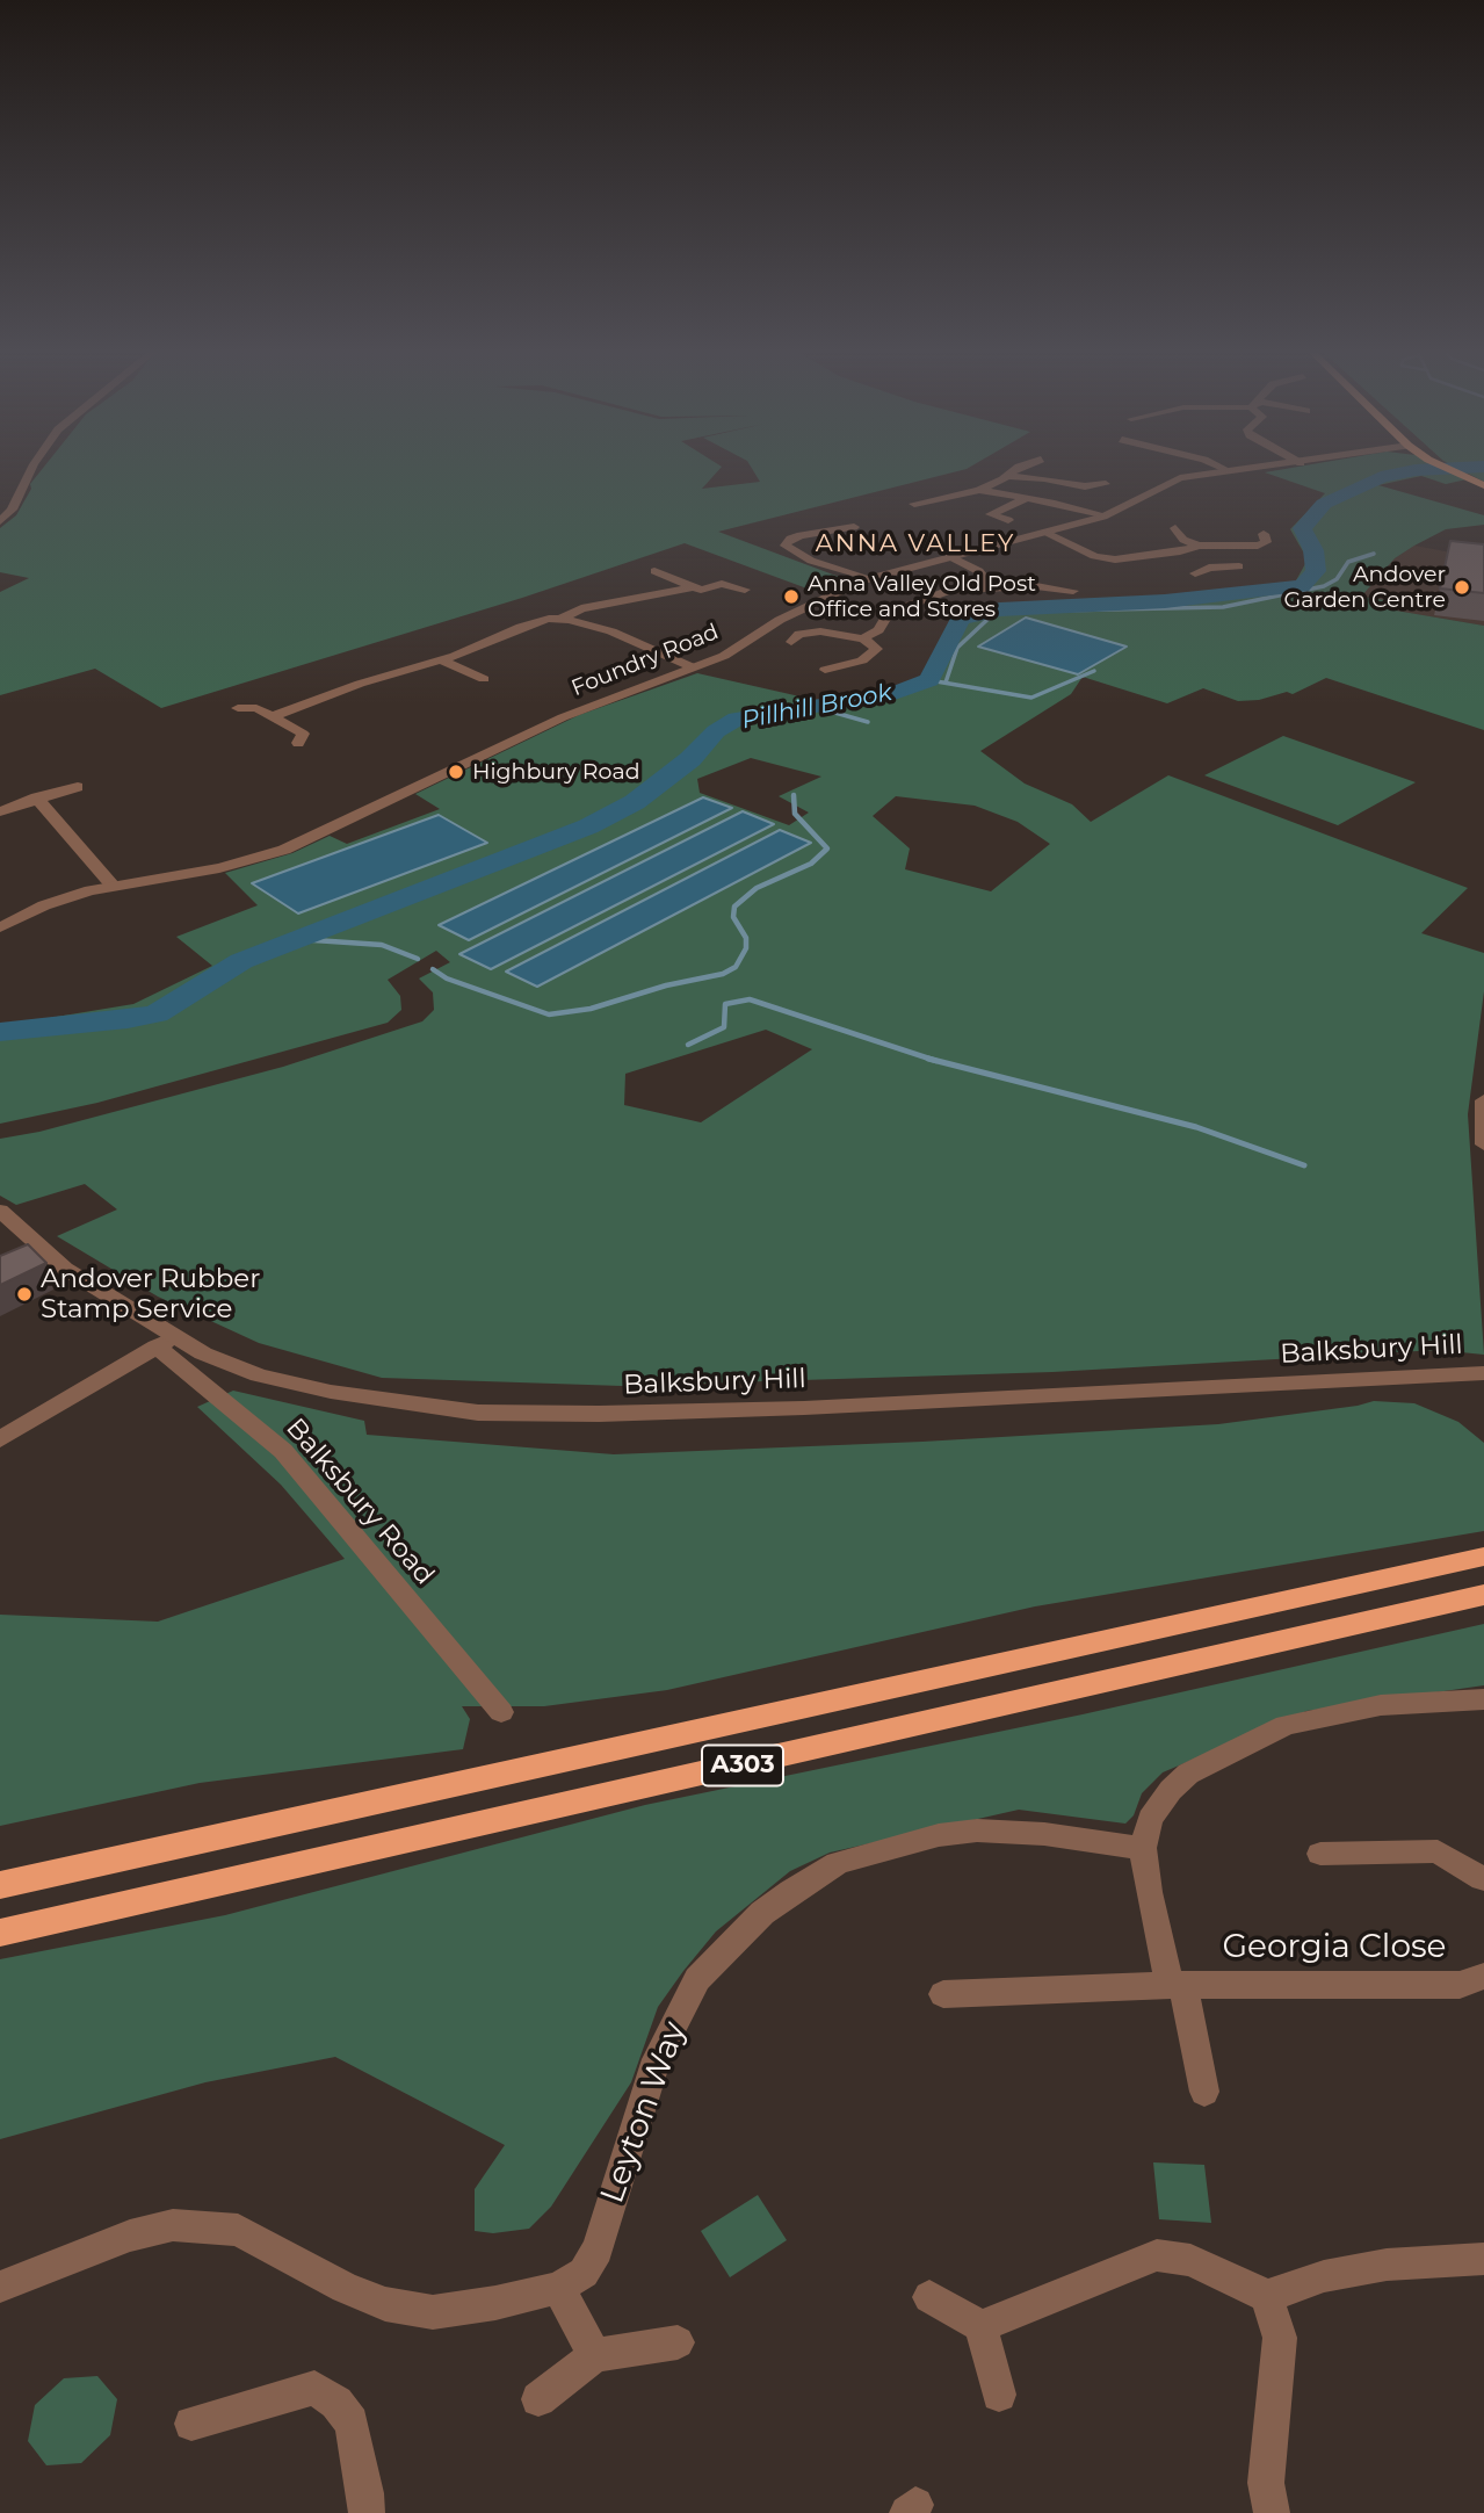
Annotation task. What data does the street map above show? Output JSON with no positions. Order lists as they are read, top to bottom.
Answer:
{
  "streets": {
    "highway": ["A303"],
    "street": [
      "Foundry Road",
      "Balksbury Hill",
      "Balksbury Road",
      "Georgia Close",
      "Leyton Way"
    ]
  },
  "crossings": [
    ["Balksbury Hill", "Balksbury Road"]
  ],
  "districts": ["ANNA VALLEY"],
  "water": ["Pillhill Brook"],
  "places": [
    "Andover Garden Centre",
    "Anna Valley Old Post Office and Stores",
    "Highbury Road",
    "Andover Rubber Stamp Service"
  ]
}
